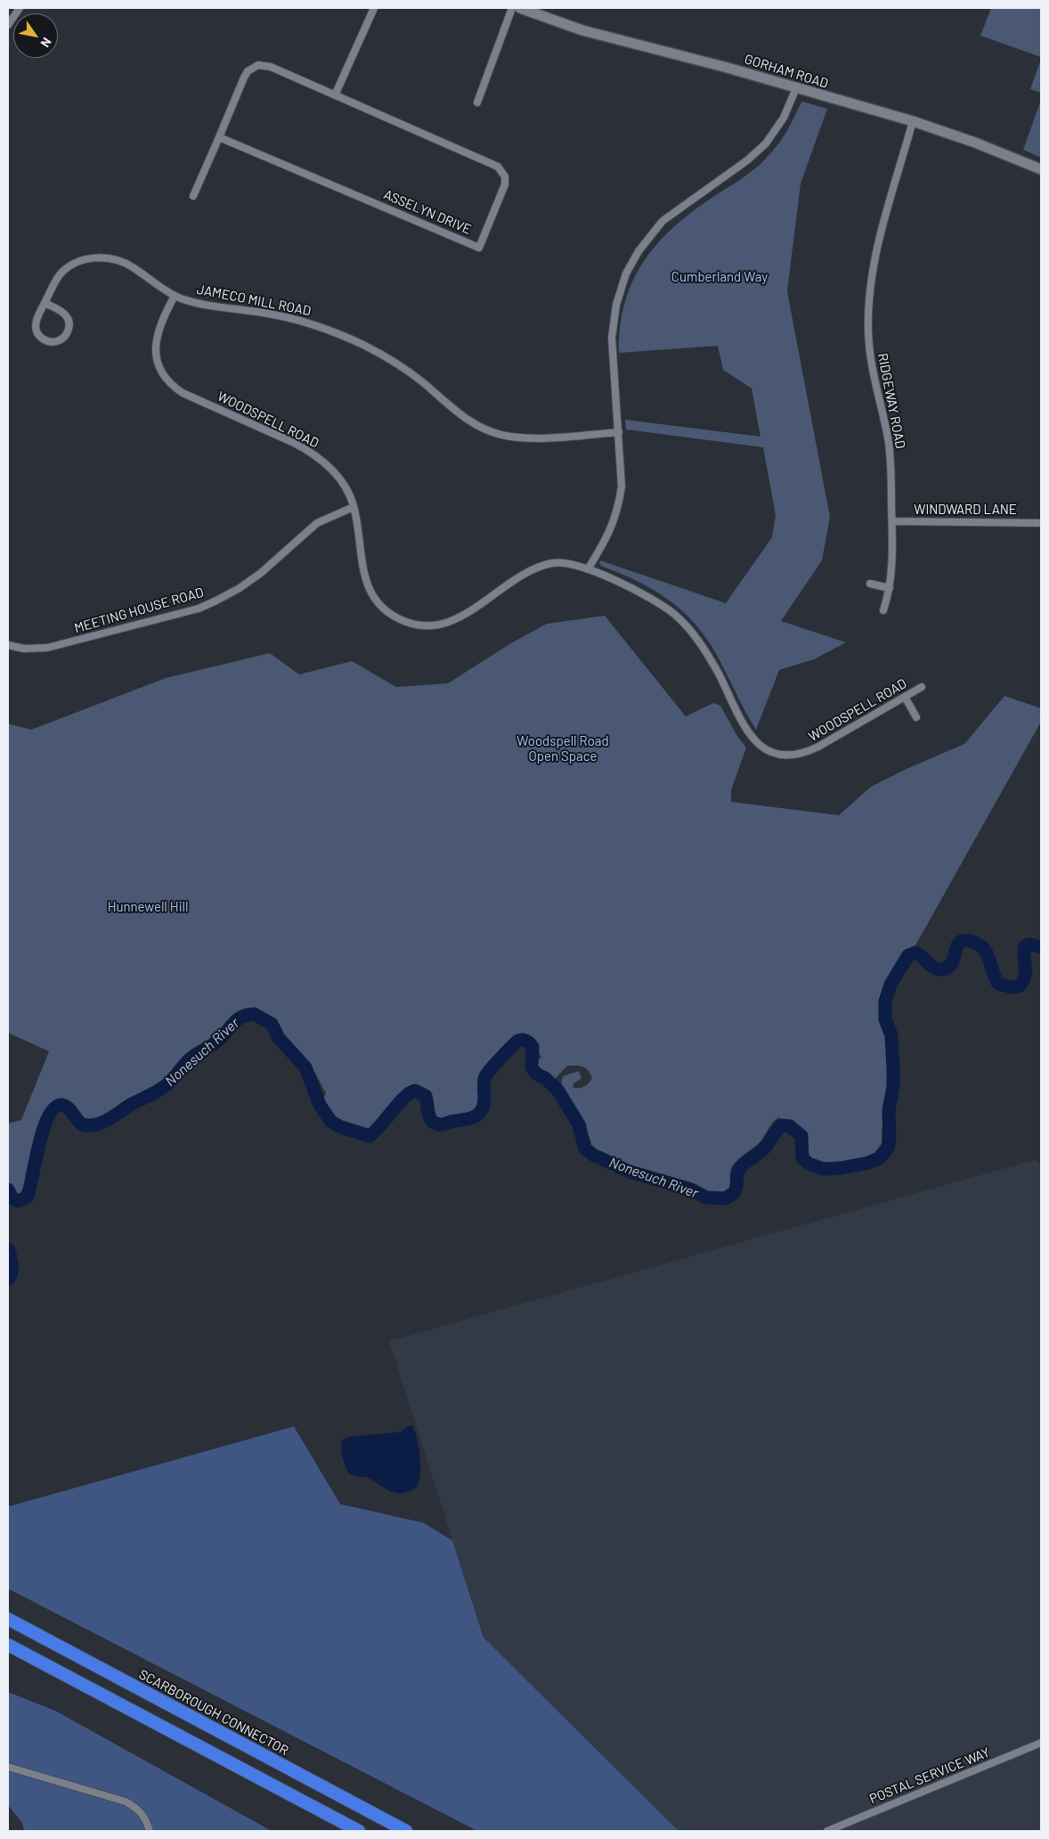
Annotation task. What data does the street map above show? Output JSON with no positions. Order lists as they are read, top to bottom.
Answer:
{
  "streets": {
    "highway": ["SCARBOROUGH CONNECTOR"],
    "main road": ["GORHAM ROAD"],
    "street": [
      "ASSELYN DRIVE",
      "JAMECO MILL ROAD",
      "RIDGEWAY ROAD",
      "WOODSPELL ROAD",
      "WINDWARD LANE",
      "MEETING HOUSE ROAD",
      "POSTAL SERVICE WAY"
    ]
  },
  "crossings": [
    ["GORHAM ROAD", "RIDGEWAY ROAD"],
    ["JAMECO MILL ROAD", "WOODSPELL ROAD"],
    ["RIDGEWAY ROAD", "WINDWARD LANE"],
    ["WOODSPELL ROAD", "MEETING HOUSE ROAD"]
  ],
  "water": ["Nonesuch River"],
  "parks": ["Cumberland Way", "Woodspell Road Open Space", "Hunnewell Hill"],
  "north": "bottom right"
}
